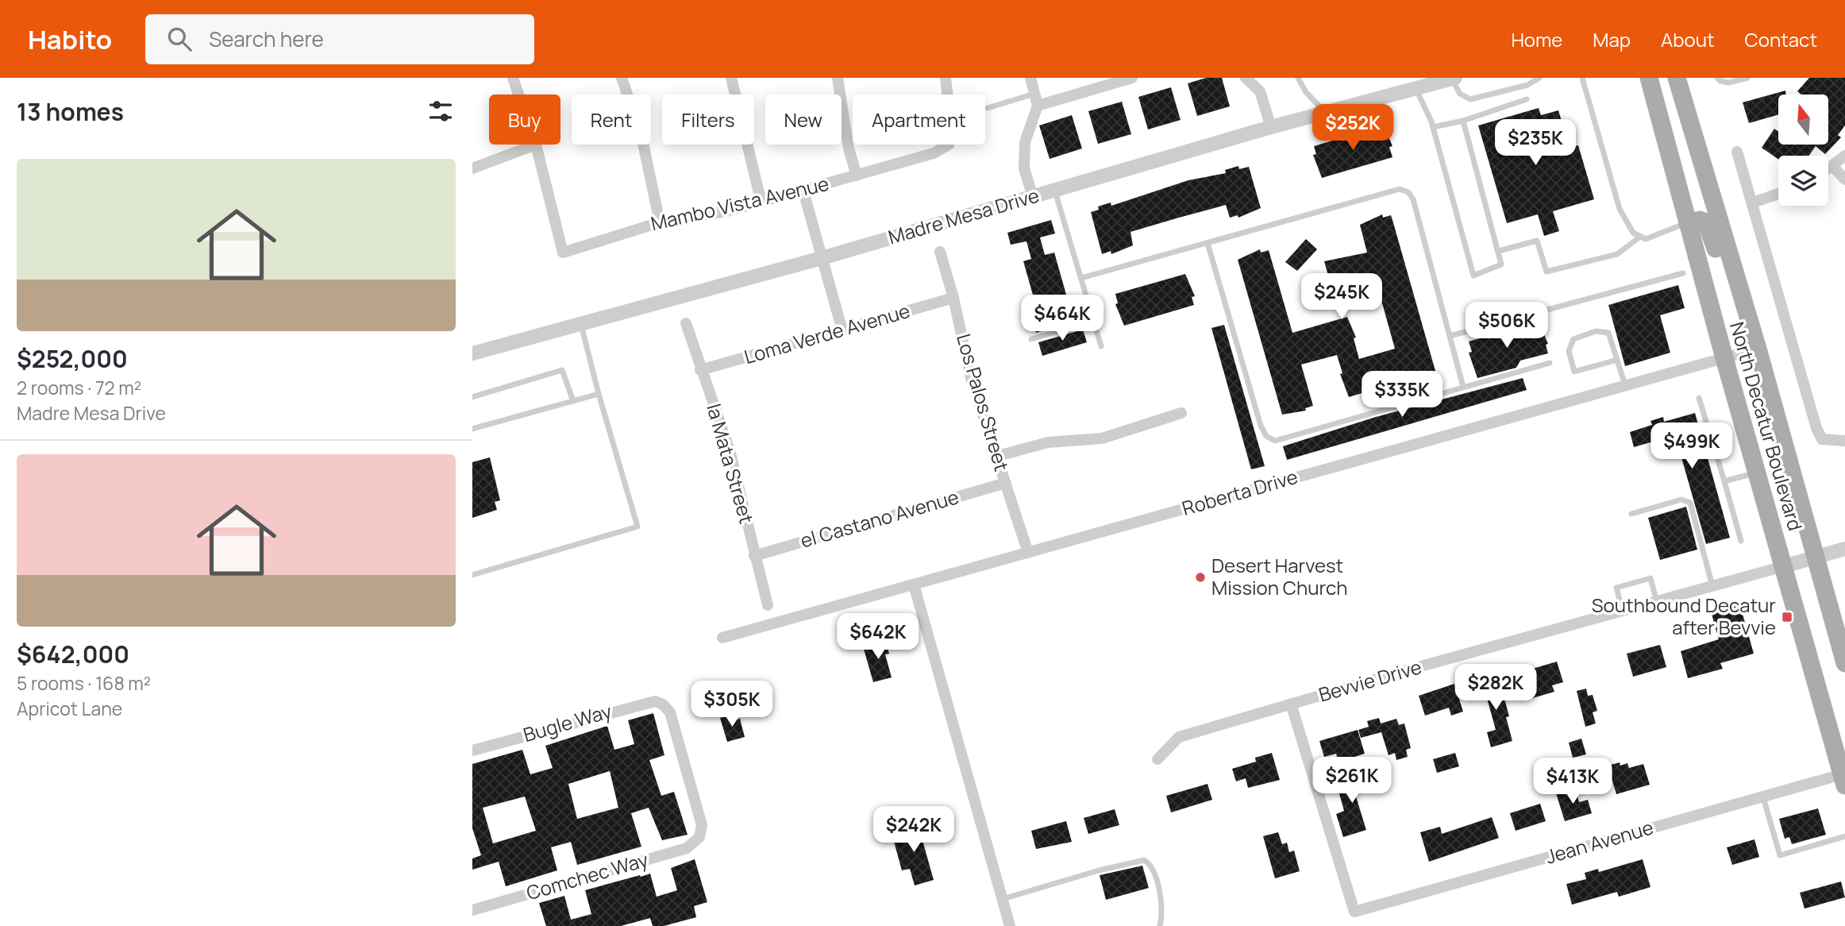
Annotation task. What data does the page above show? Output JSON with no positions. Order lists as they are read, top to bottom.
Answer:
{
  "streets": {
    "main road": ["North Decatur Boulevard"],
    "street": [
      "Mambo Vista Avenue",
      "Madre Mesa Drive",
      "Loma Verde Avenue",
      "Los Palos Street",
      "la Mata Street",
      "Roberta Drive",
      "el Castano Avenue",
      "Bevvie Drive",
      "Bugle Way",
      "Jean Avenue",
      "Comchec Way"
    ]
  },
  "crossings": [
    ["Loma Verde Avenue", "Los Palos Street"],
    ["Loma Verde Avenue", "la Mata Street"],
    ["Los Palos Street", "Roberta Drive"],
    ["Los Palos Street", "el Castano Avenue"],
    ["North Decatur Boulevard", "Roberta Drive"],
    ["North Decatur Boulevard", "Bevvie Drive"],
    ["North Decatur Boulevard", "Jean Avenue"],
    ["la Mata Street", "el Castano Avenue"],
    ["Bevvie Drive", "Jean Avenue"],
    ["Bugle Way", "Comchec Way"]
  ],
  "places": {
    "other": ["Desert Harvest Mission Church"],
    "transit": ["Southbound Decatur after Bevvie"]
  },
  "north": "top",
  "page": {
    "header": "Habito",
    "search": "Search here",
    "nav": [
      "Home",
      "Map",
      "About",
      "Contact"
    ],
    "heading": "13 homes",
    "chip": [
      "Buy",
      "Rent",
      "Filters",
      "New",
      "Apartment"
    ],
    "price": [
      "$252K",
      "$235K",
      "$245K",
      "$464K",
      "$506K",
      "$335K",
      "$499K",
      "$642K",
      "$282K",
      "$305K",
      "$261K",
      "$413K",
      "$242K"
    ],
    "list": [
      {
        "name": "$252,000",
        "note": "2 rooms · 72 m² · Madre Mesa Drive"
      },
      {
        "name": "$642,000",
        "note": "5 rooms · 168 m² · Apricot Lane"
      }
    ]
  }
}
